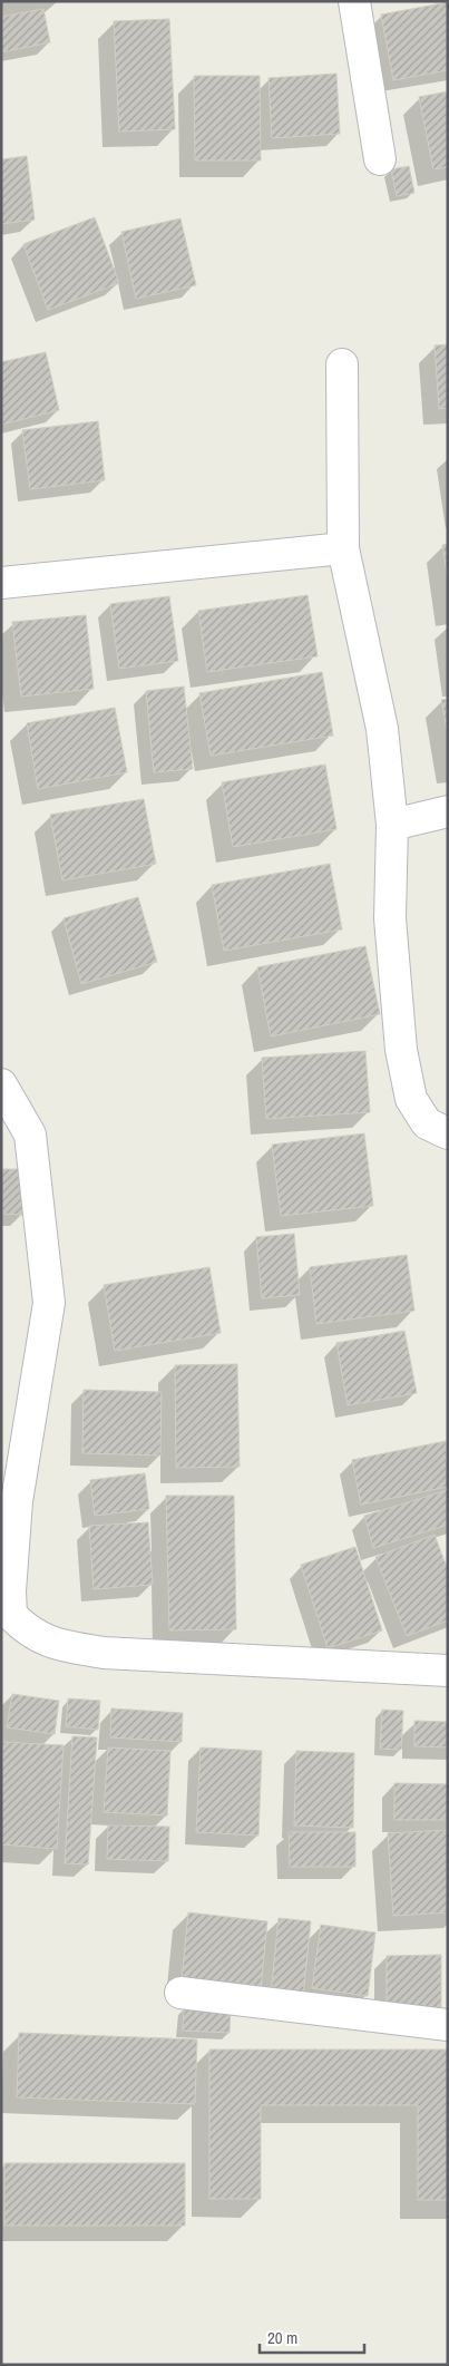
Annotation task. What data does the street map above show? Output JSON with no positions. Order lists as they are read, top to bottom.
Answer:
{
  "scale_bar": "20 m"
}
